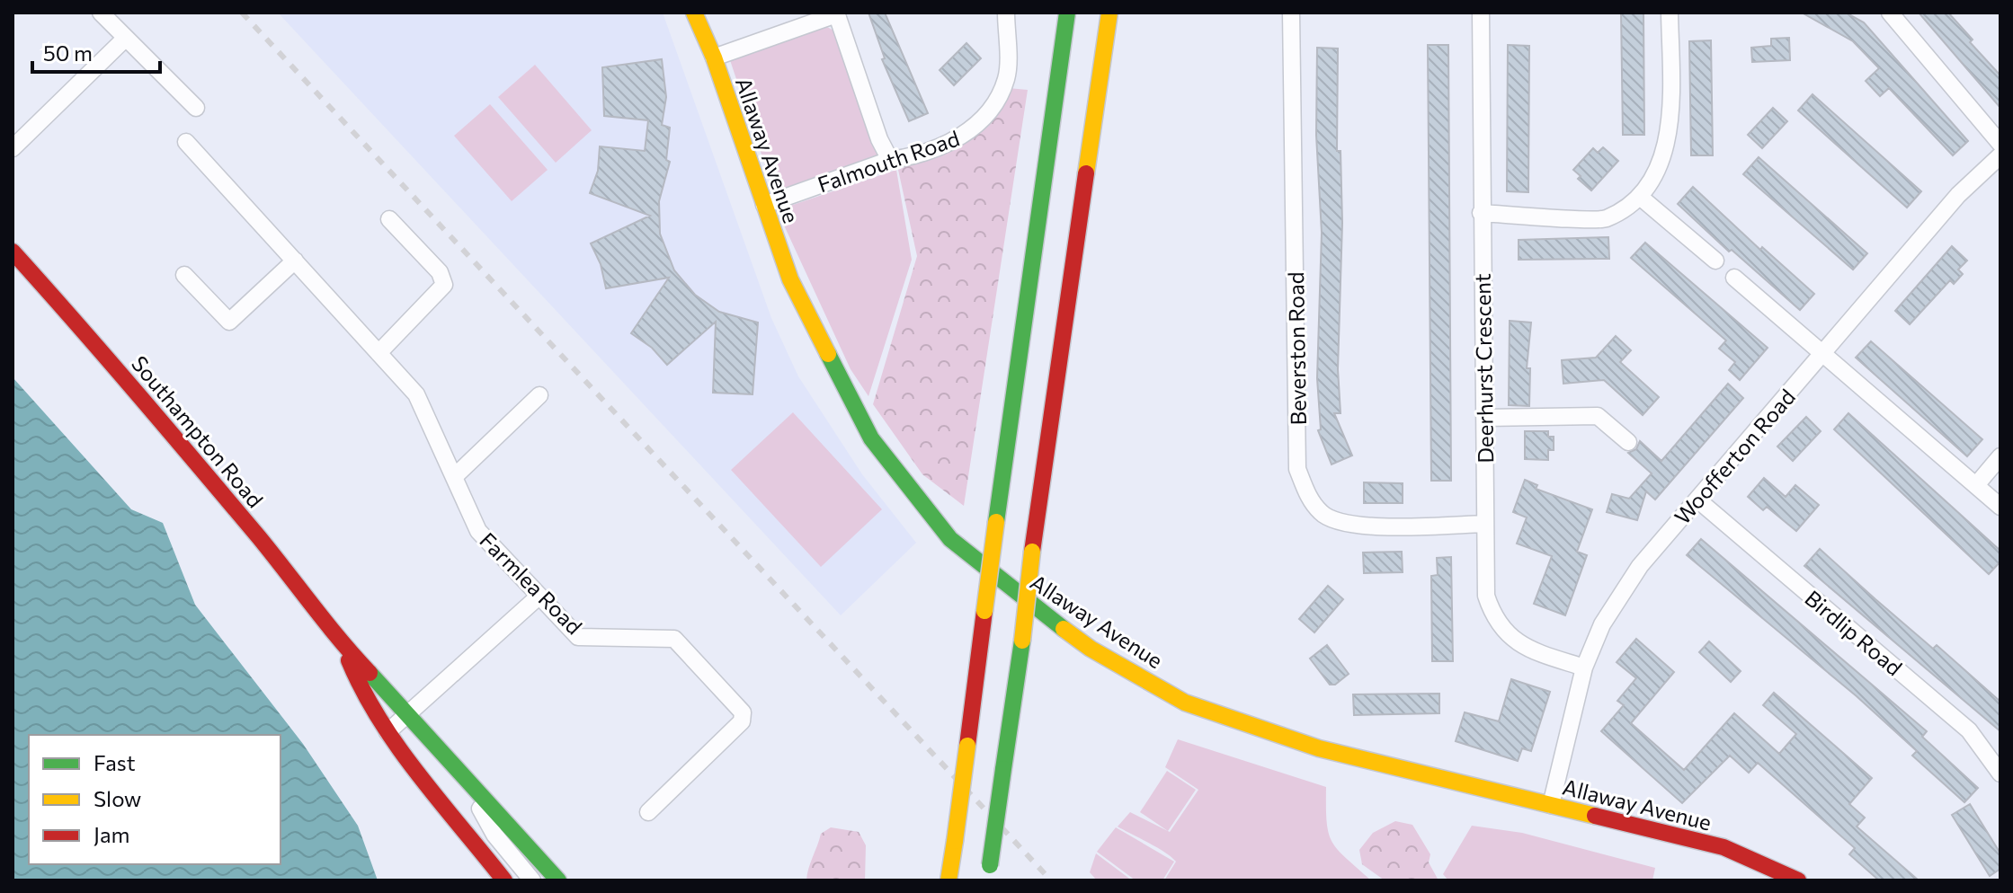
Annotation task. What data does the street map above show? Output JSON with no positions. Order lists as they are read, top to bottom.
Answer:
{
  "streets": {
    "main road": ["Allaway Avenue", "Southampton Road"],
    "street": [
      "Falmouth Road",
      "Beverston Road",
      "Deerhurst Crescent",
      "Woofferton Road",
      "Farmlea Road",
      "Birdlip Road"
    ]
  },
  "crossings": [
    ["Allaway Avenue", "Falmouth Road"],
    ["Allaway Avenue", "Woofferton Road"],
    ["Beverston Road", "Deerhurst Crescent"],
    ["Deerhurst Crescent", "Woofferton Road"],
    ["Woofferton Road", "Birdlip Road"]
  ],
  "legend": ["Fast", "Slow", "Jam"],
  "scale_bar": "50 m"
}
